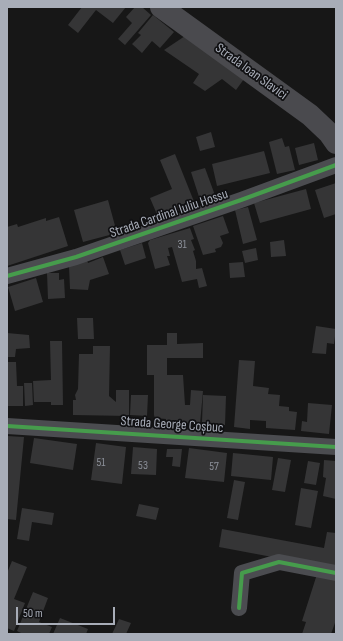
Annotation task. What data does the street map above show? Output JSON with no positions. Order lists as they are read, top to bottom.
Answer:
{
  "streets": {
    "main road": ["Strada Ioan Slavici"],
    "street": ["Strada Cardinal Iuliu Hossu", "Strada George Coșbuc"]
  },
  "house_numbers": [
    "31",
    "51",
    "53",
    "57"
  ],
  "scale_bar": "50 m"
}
